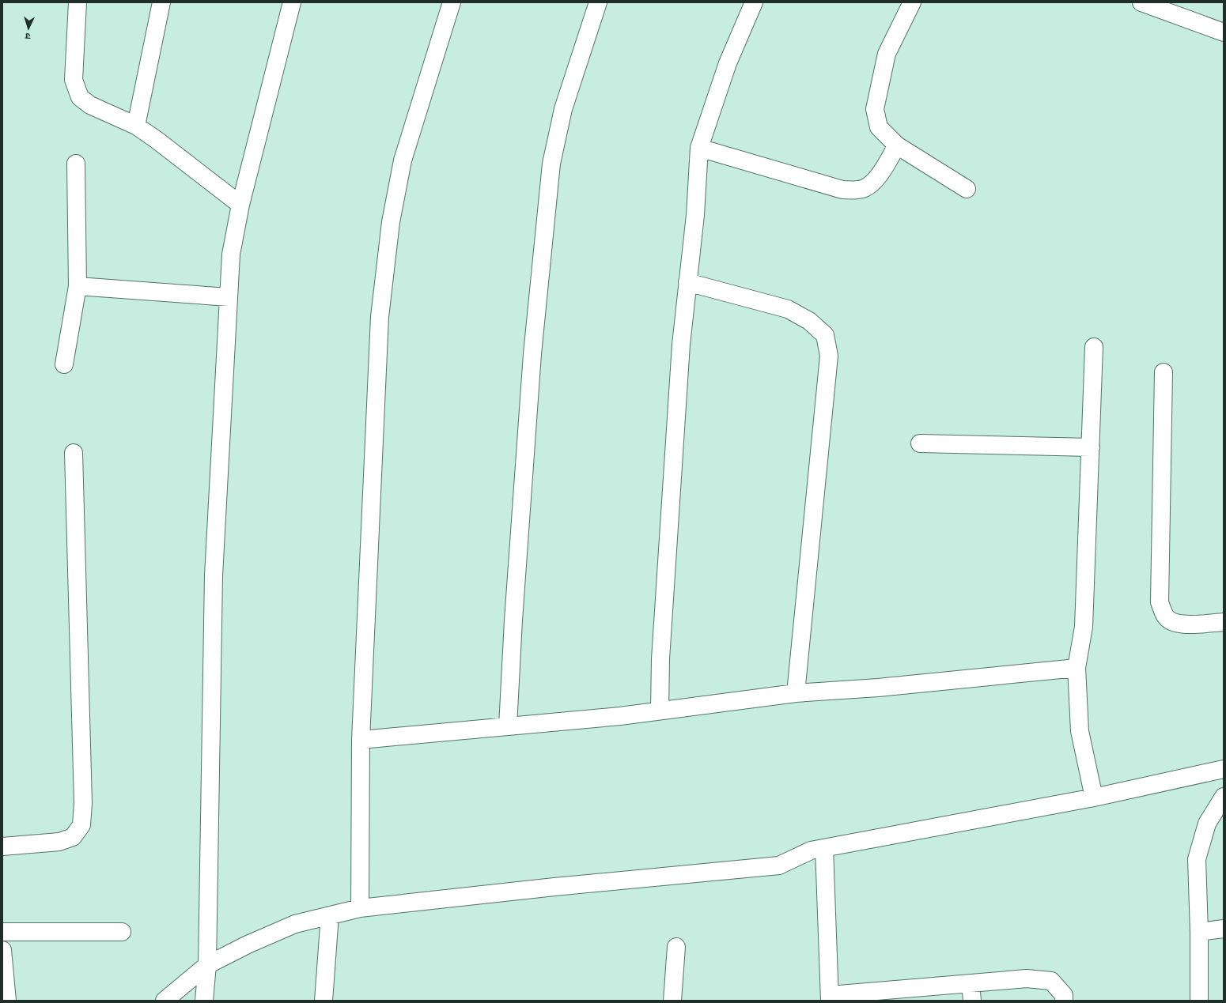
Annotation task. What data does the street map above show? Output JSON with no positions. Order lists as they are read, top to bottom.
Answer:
{
  "north": "bottom"
}
